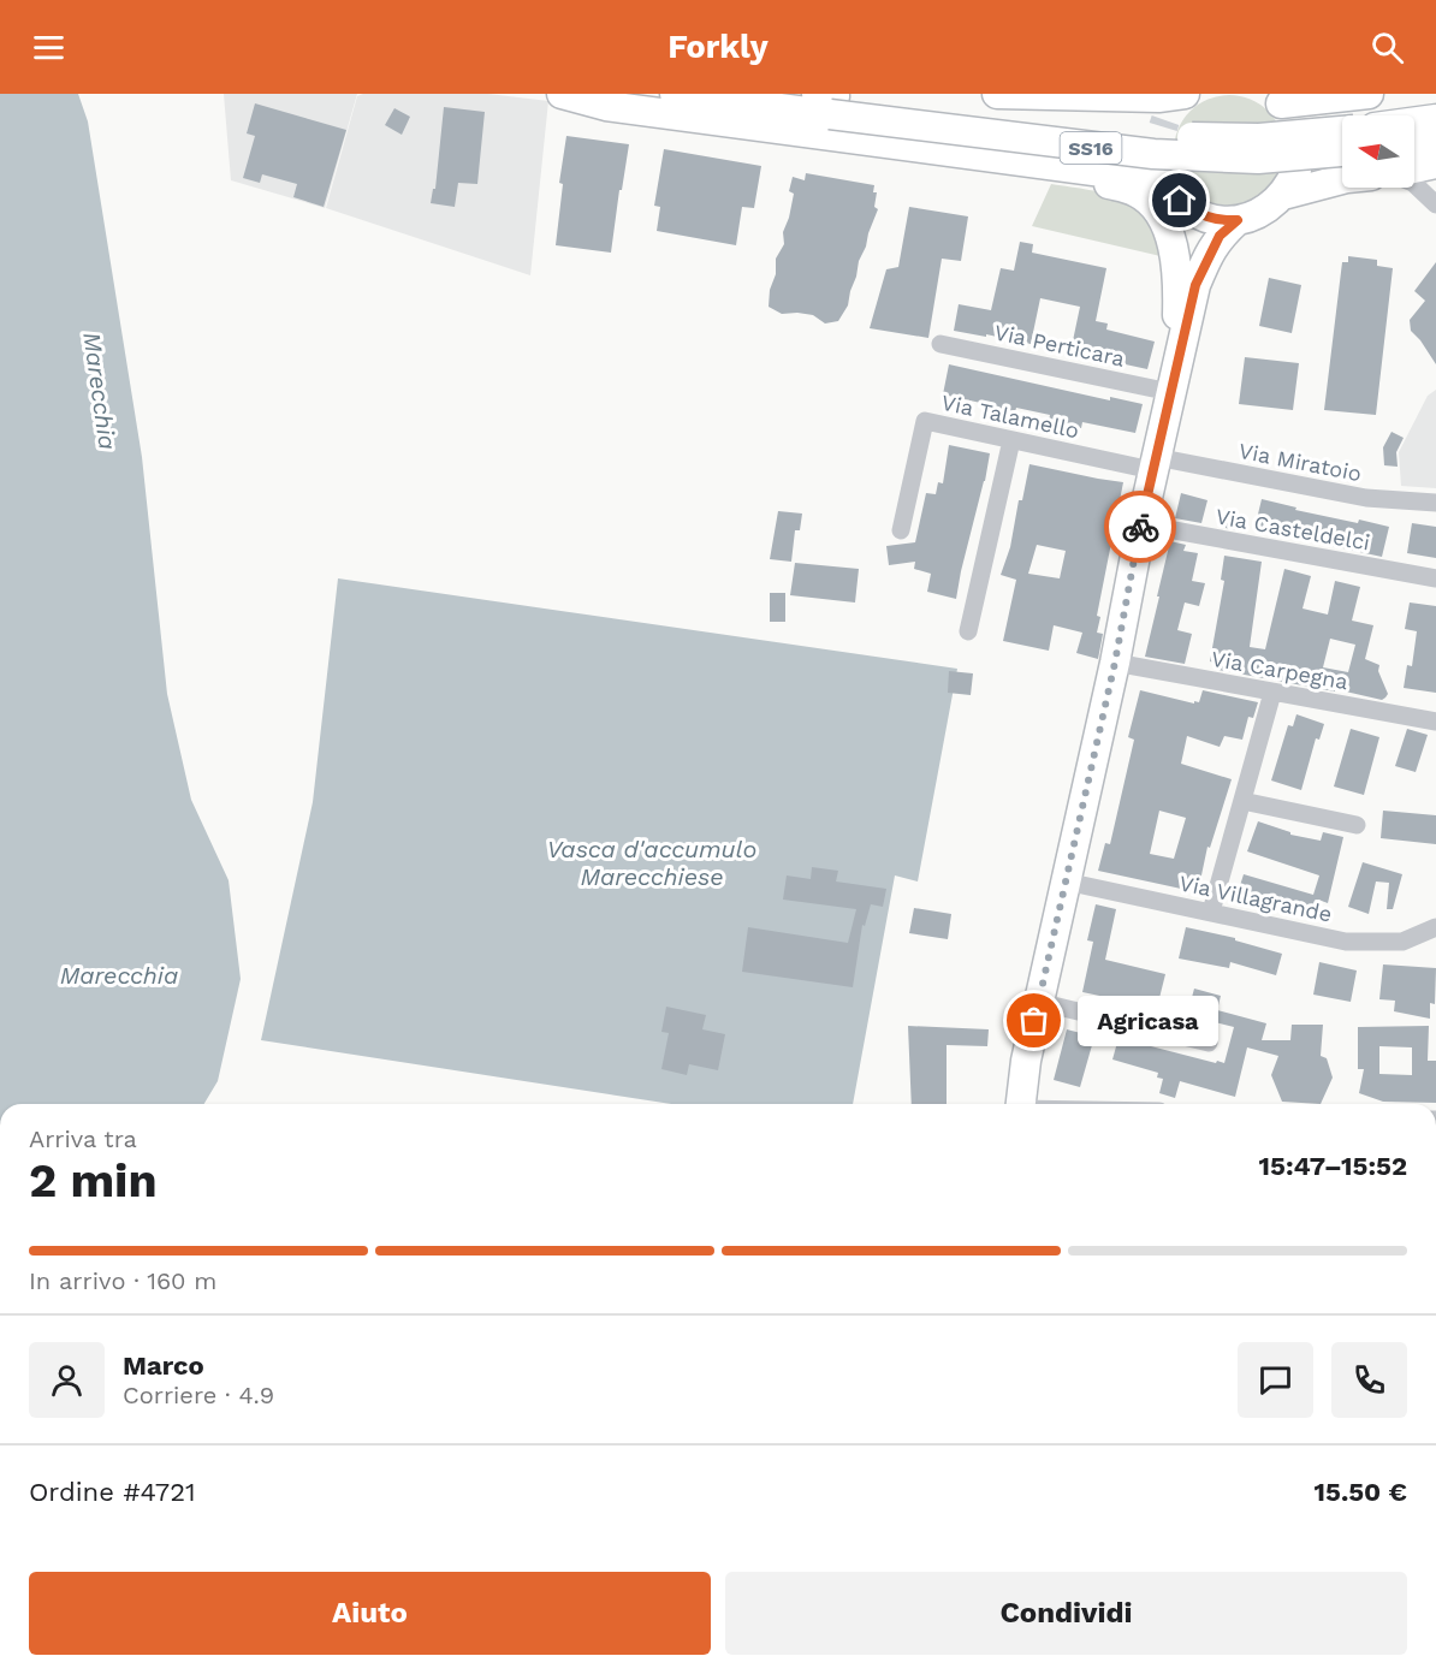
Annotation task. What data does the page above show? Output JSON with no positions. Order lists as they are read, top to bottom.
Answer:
{
  "streets": {
    "main road": ["SS16"],
    "street": [
      "Via Perticara",
      "Via Talamello",
      "Via Miratoio",
      "Via Casteldelci",
      "Via Carpegna",
      "Via Villagrande"
    ]
  },
  "crossings": [
    ["Via Talamello", "Via Miratoio"]
  ],
  "water": ["Marecchia", "Vasca d'accumulo Marecchiese"],
  "places": ["Agricasa"],
  "north": "left",
  "page": {
    "header": "Forkly",
    "bubble": "Agricasa",
    "heading": ["2 min", "Arriva tra", "15:47–15:52"],
    "panel": [
      "Marco",
      "Corriere · 4.9",
      "Ordine #4721",
      "15.50 €"
    ],
    "bar": "In arrivo · 160 m",
    "buttons": ["Aiuto", "Condividi"]
  }
}
